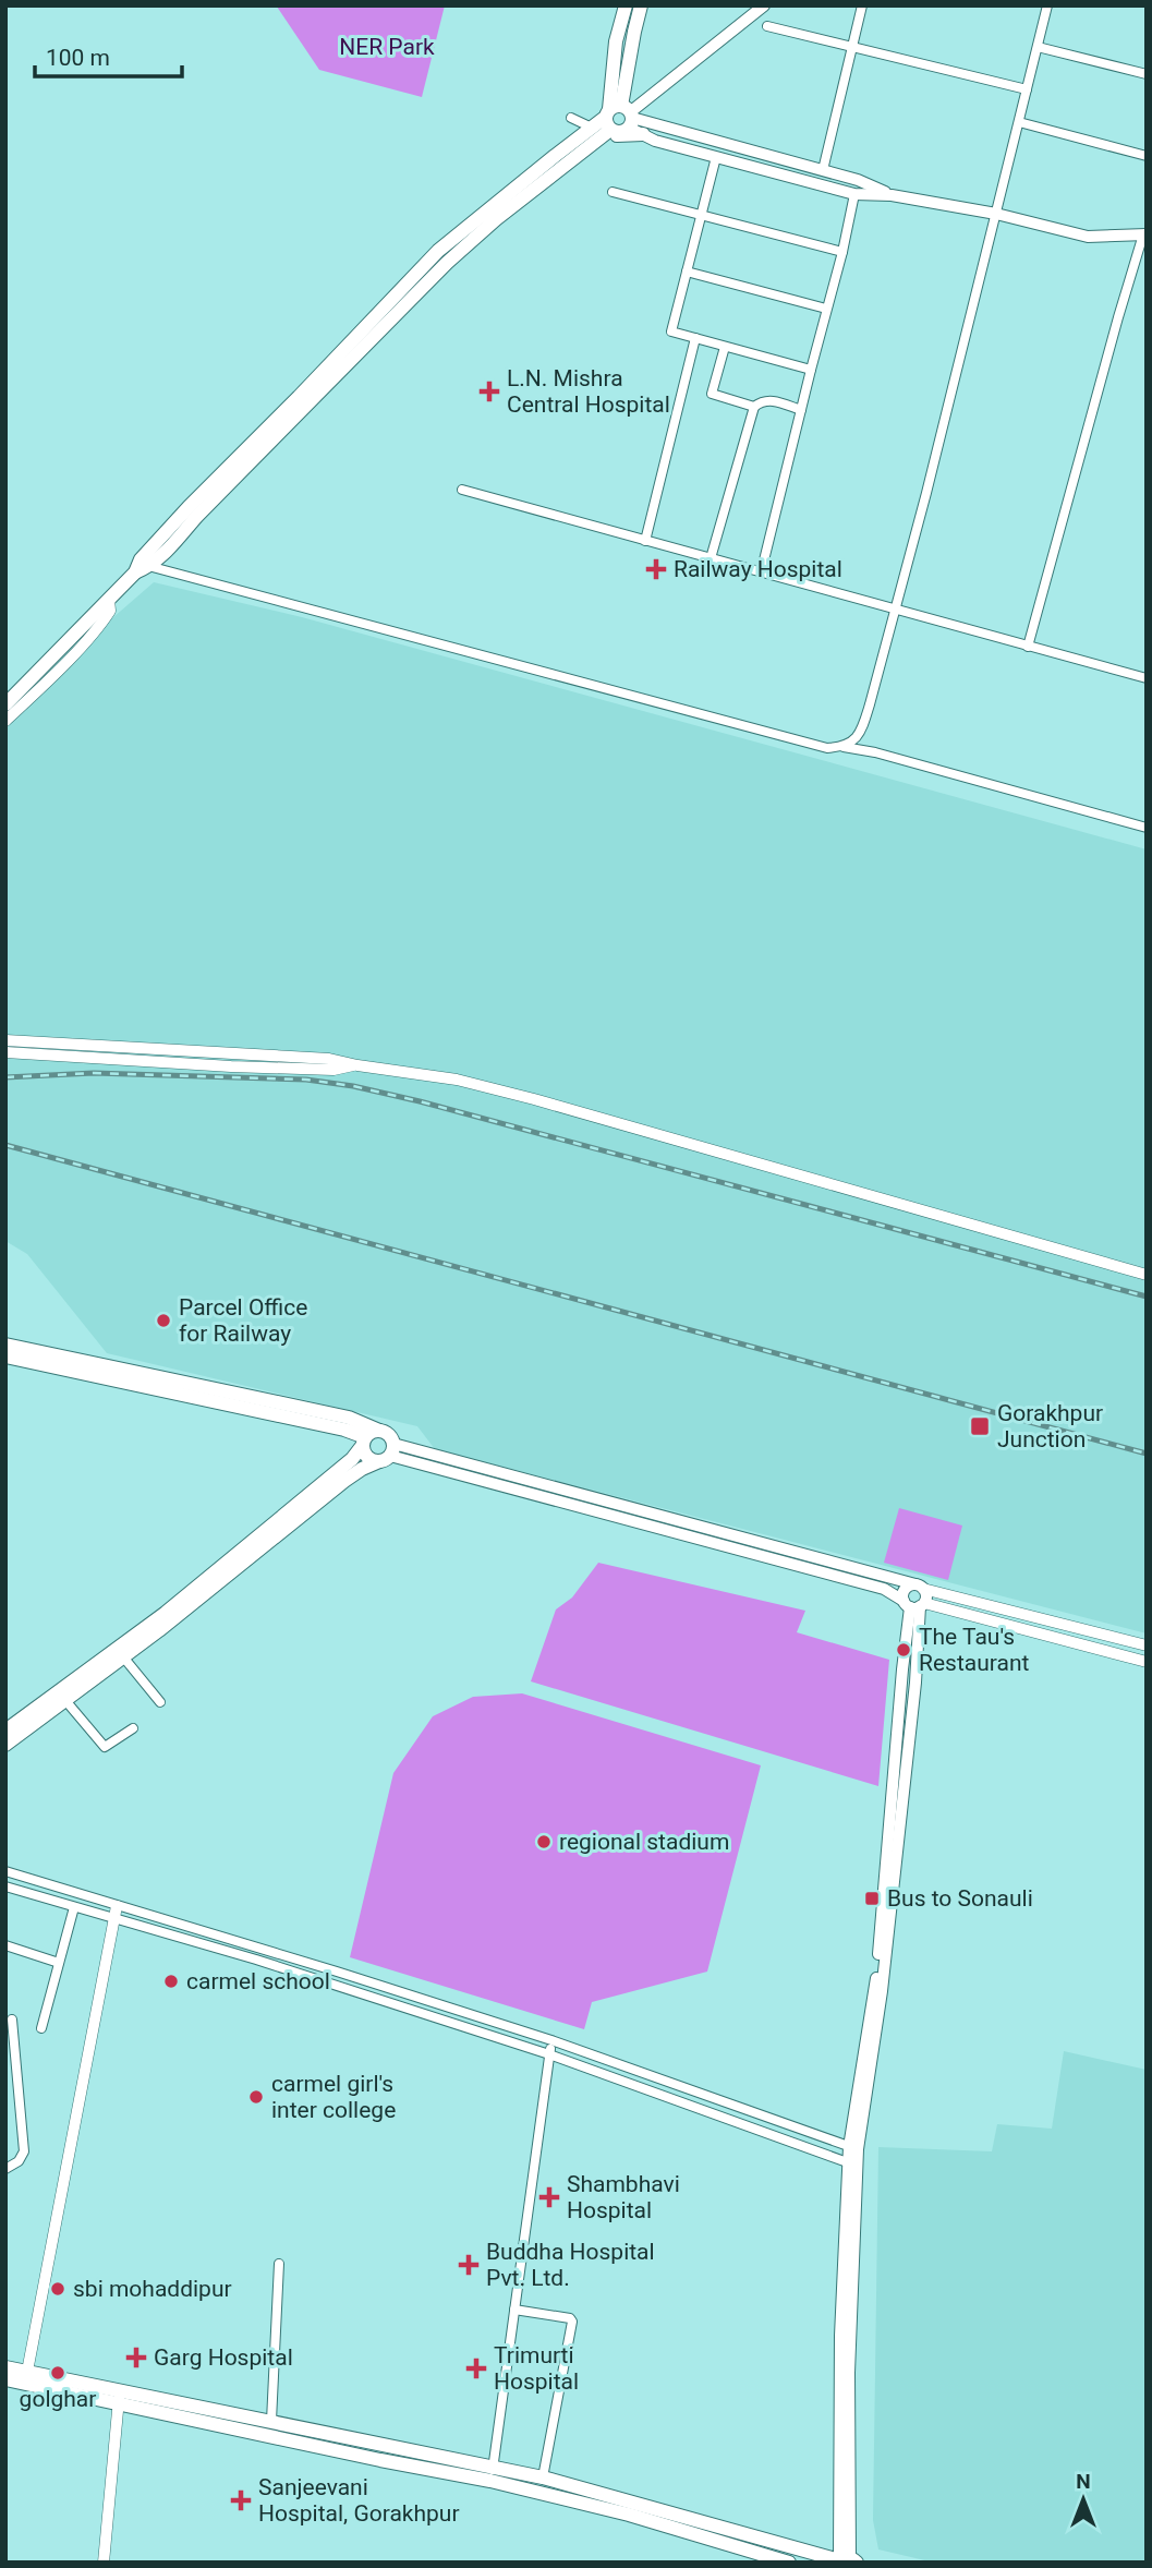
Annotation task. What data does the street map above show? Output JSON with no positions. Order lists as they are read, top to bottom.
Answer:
{
  "parks": ["NER Park"],
  "places": {
    "health": [
      "L.N. Mishra Central Hospital",
      "Railway Hospital",
      "Shambhavi Hospital",
      "Buddha Hospital Pvt. Ltd.",
      "Garg Hospital",
      "Trimurti Hospital",
      "Sanjeevani Hospital, Gorakhpur"
    ],
    "other": [
      "Parcel Office for Railway",
      "The Tau's Restaurant",
      "regional stadium",
      "carmel school",
      "carmel girl's inter college",
      "sbi mohaddipur",
      "golghar"
    ],
    "transit": ["Gorakhpur Junction", "Bus to Sonauli"]
  },
  "scale_bar": "100 m",
  "north": "top"
}
